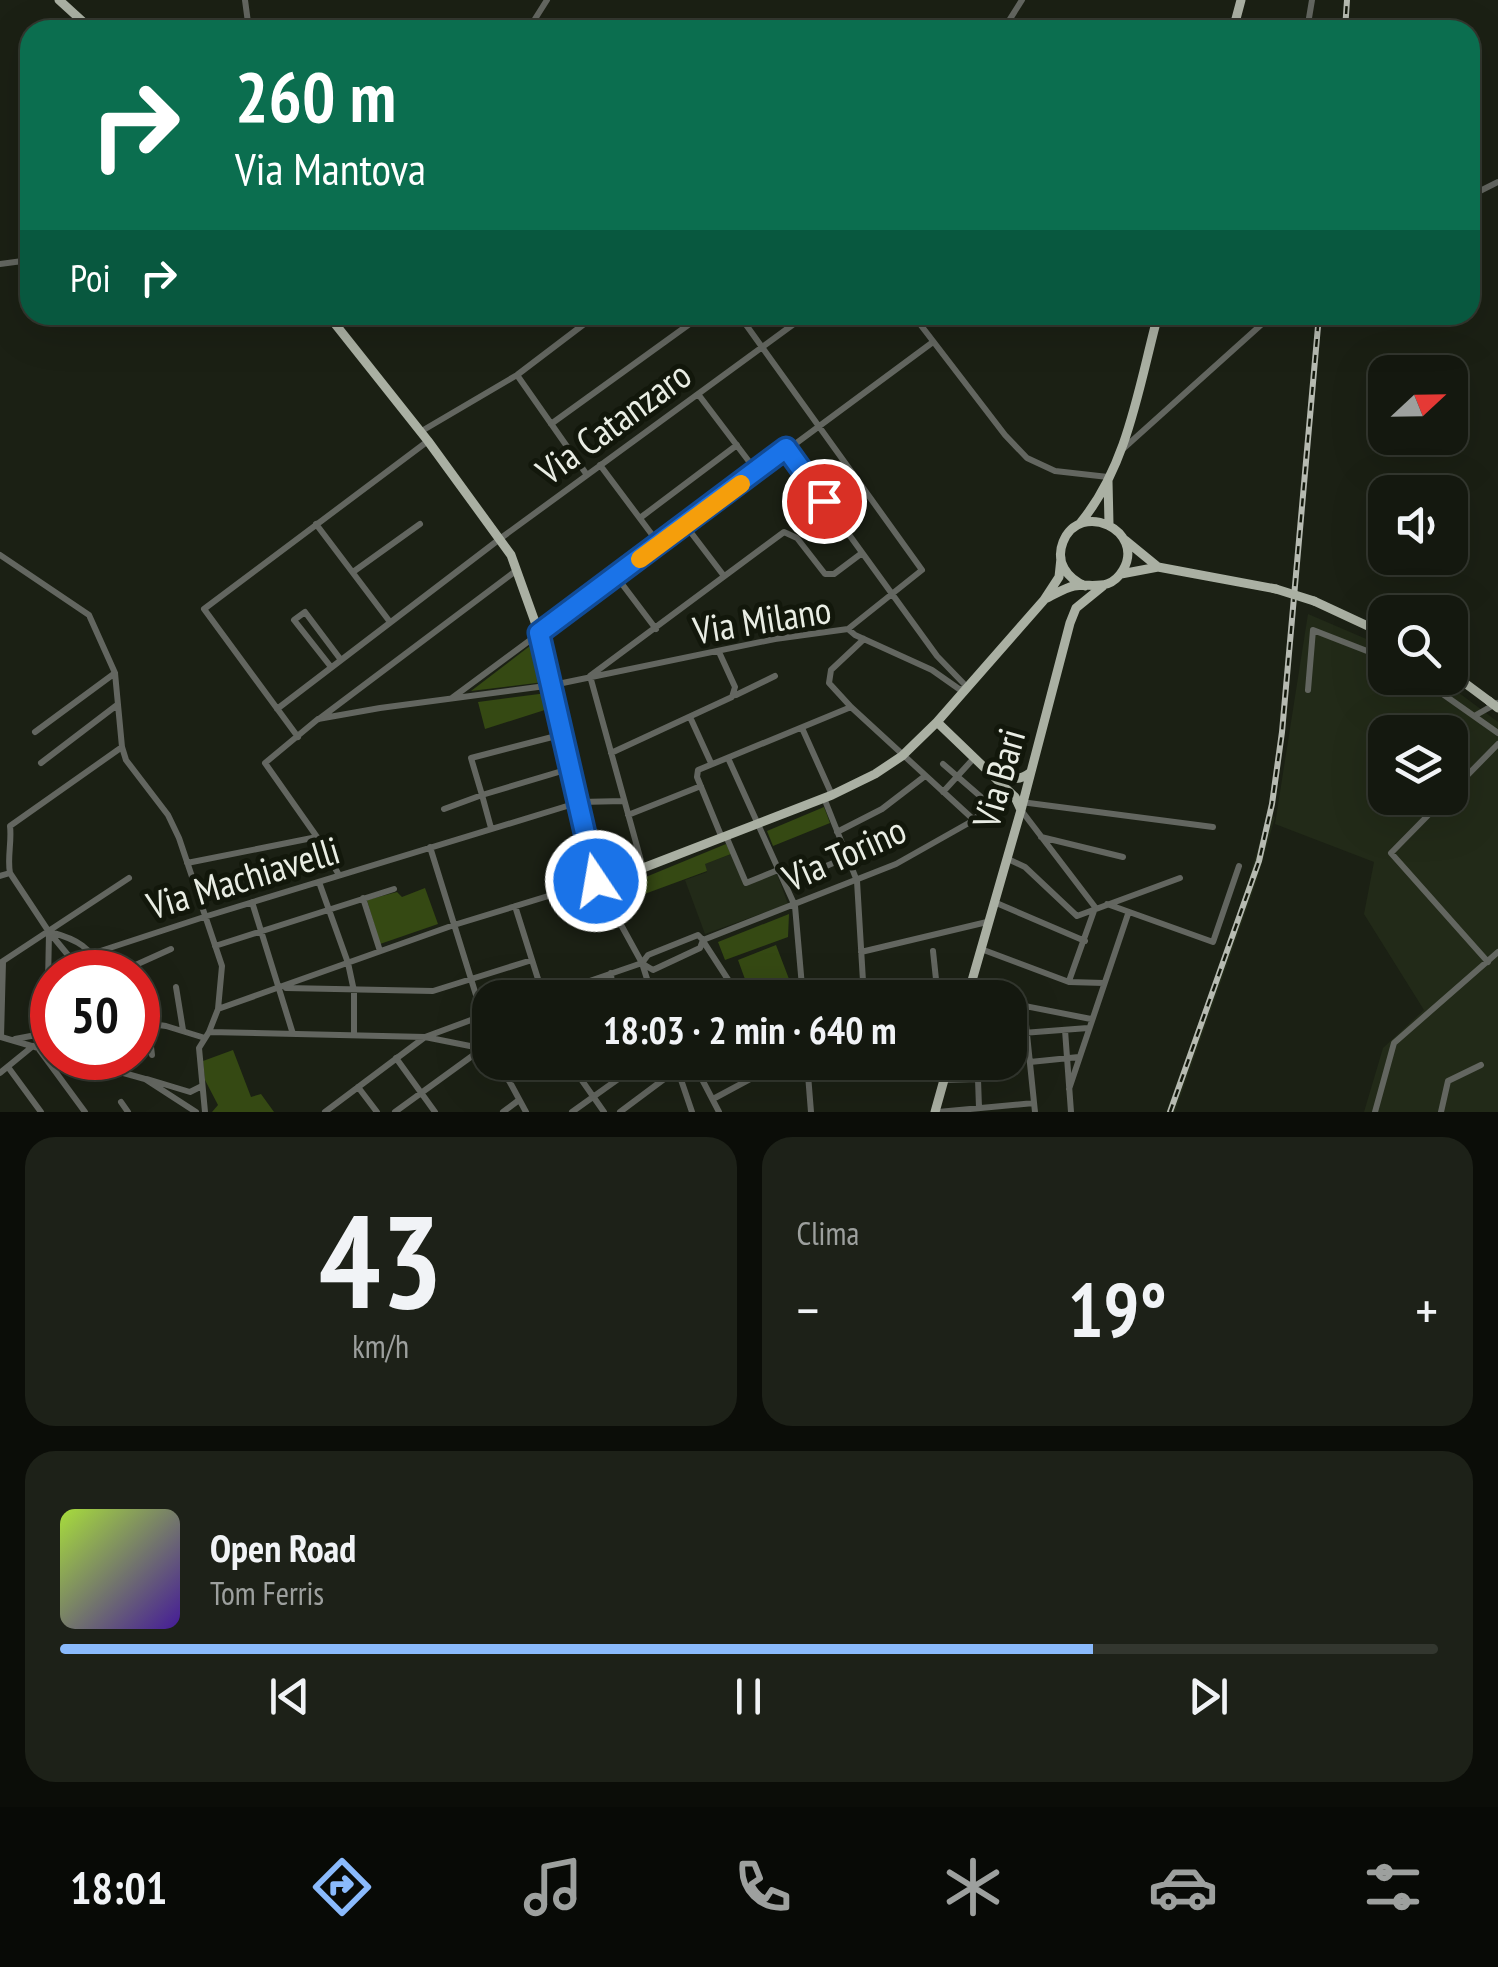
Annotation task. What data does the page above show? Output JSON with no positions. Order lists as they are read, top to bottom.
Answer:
{
  "streets": {
    "main road": ["Via Bari"],
    "street": [
      "Via Catanzaro",
      "Via Milano",
      "Via Torino",
      "Via Machiavelli"
    ]
  },
  "crossings": [
    ["Via Bari", "Via Torino"]
  ],
  "north": "right",
  "page": {
    "turn": ["260 m", "Via Mantova"],
    "then": "Poi",
    "limit": "50",
    "trip": "18:03 · 2 min · 640 m",
    "tile": [
      ["43", "km/h"],
      "Clima"
    ],
    "heat": ["−", "19°", "+"],
    "song": ["Open Road", "Tom Ferris"],
    "tabs": "18:01"
  }
}
